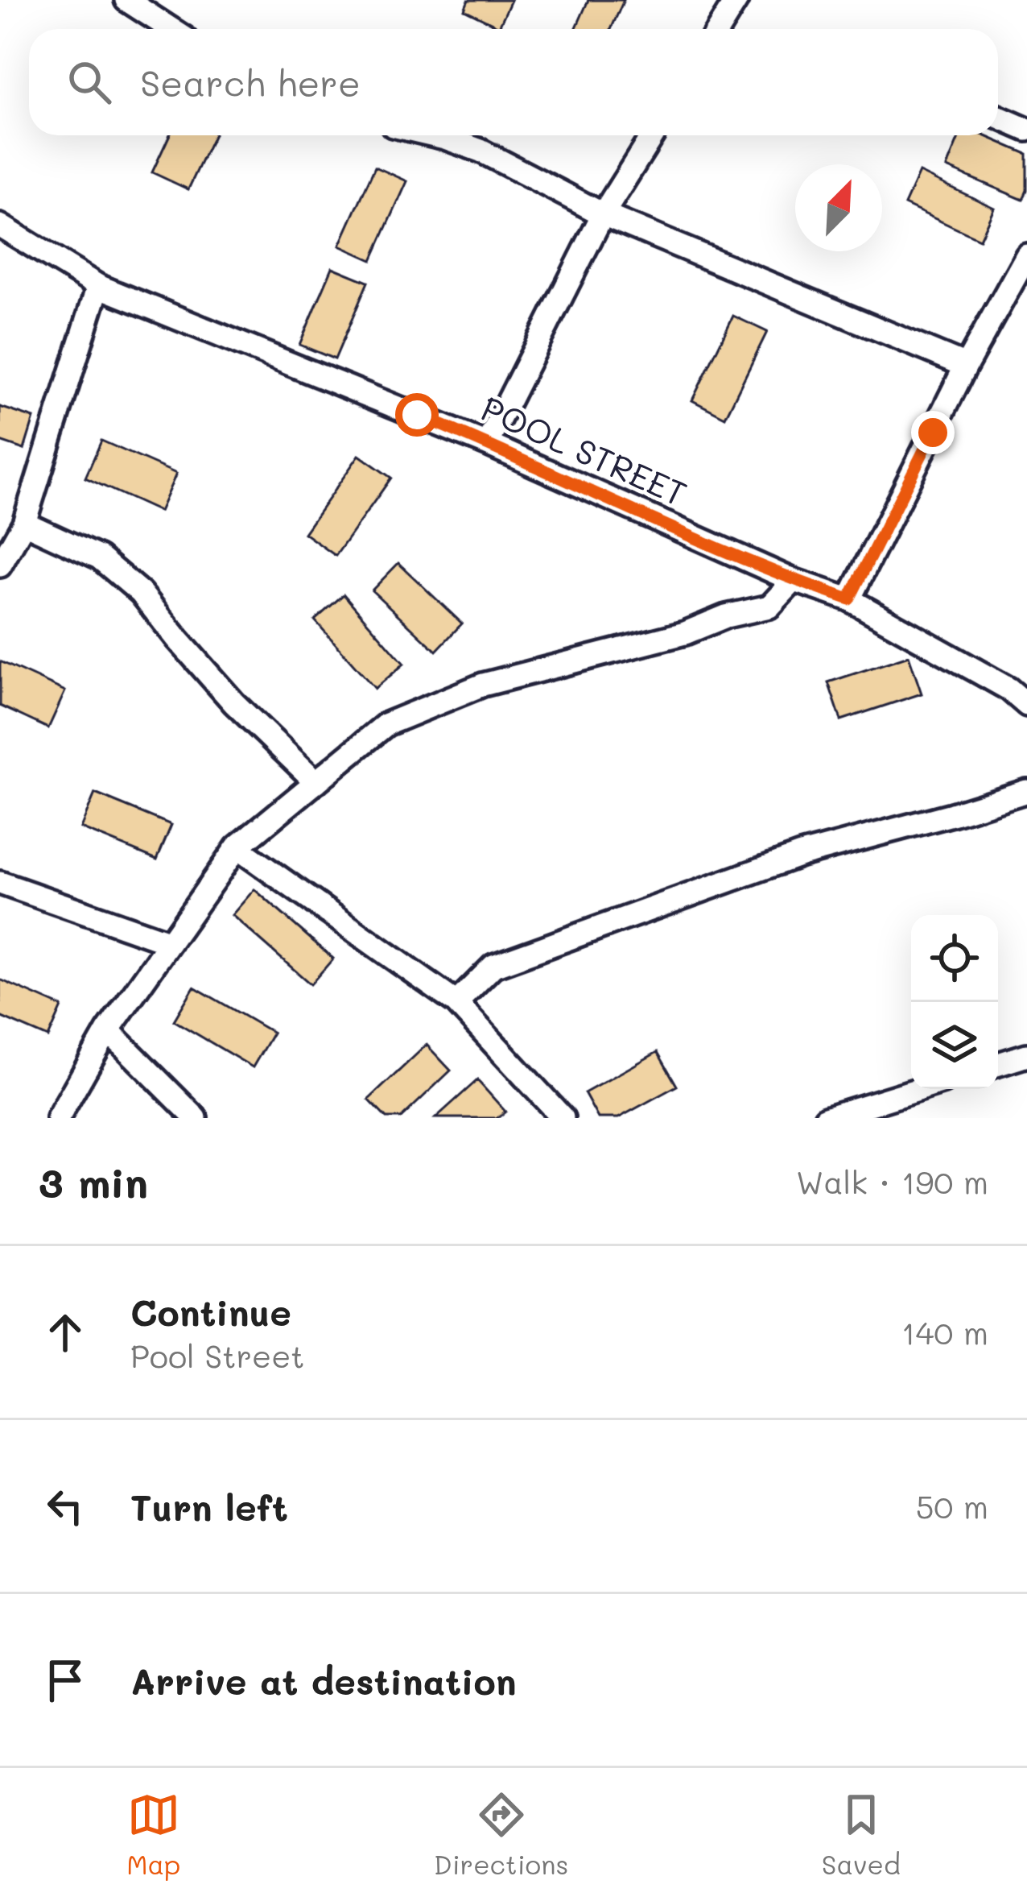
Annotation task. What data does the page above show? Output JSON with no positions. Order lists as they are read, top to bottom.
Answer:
{
  "streets": {
    "street": ["POOL STREET"]
  },
  "north": "top right",
  "page": {
    "search": "Search here",
    "heading": ["3 min", "Walk · 190 m"],
    "list": [
      ["Continue", "Pool Street", "140 m"],
      ["Turn left", "50 m"],
      "Arrive at destination"
    ],
    "nav": ["Map", "Directions", "Saved"]
  }
}
